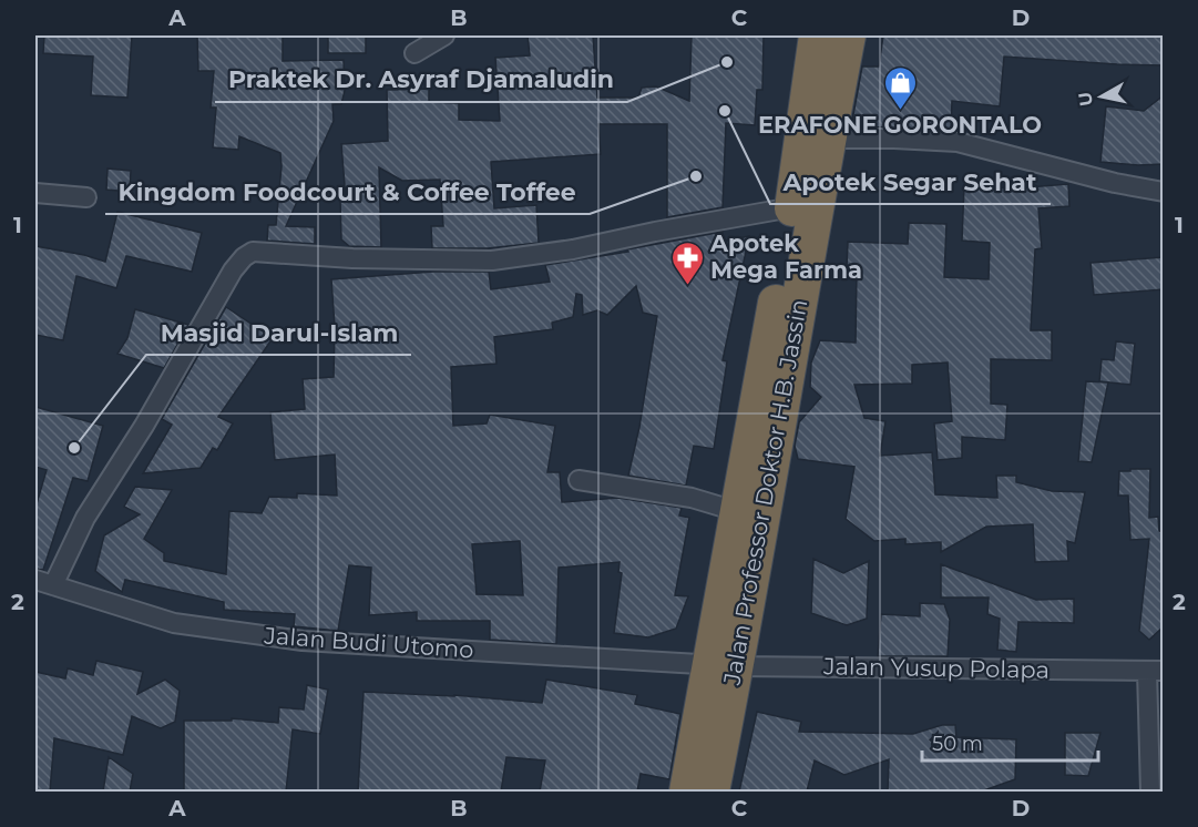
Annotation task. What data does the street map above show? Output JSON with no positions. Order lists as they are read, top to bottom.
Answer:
{
  "streets": {
    "highway": ["Jalan Professor Doktor H.B. Jassin"],
    "street": ["Jalan Budi Utomo", "Jalan Yusup Polapa"]
  },
  "crossings": [
    ["Jalan Professor Doktor H.B. Jassin", "Jalan Budi Utomo"],
    ["Jalan Professor Doktor H.B. Jassin", "Jalan Yusup Polapa"],
    ["Jalan Budi Utomo", "Jalan Yusup Polapa"]
  ],
  "places": {
    "other": [
      "Praktek Dr. Asyraf Djamaludin",
      "Apotek Segar Sehat",
      "Kingdom Foodcourt & Coffee Toffee",
      "Masjid Darul-Islam"
    ],
    "shop": ["ERAFONE GORONTALO"],
    "pharmacy": ["Apotek Mega Farma"]
  },
  "scale_bar": "50 m",
  "north": "left",
  "grid": {
    "columns": [
      "A",
      "B",
      "C",
      "D"
    ],
    "rows": ["1", "2"]
  }
}
